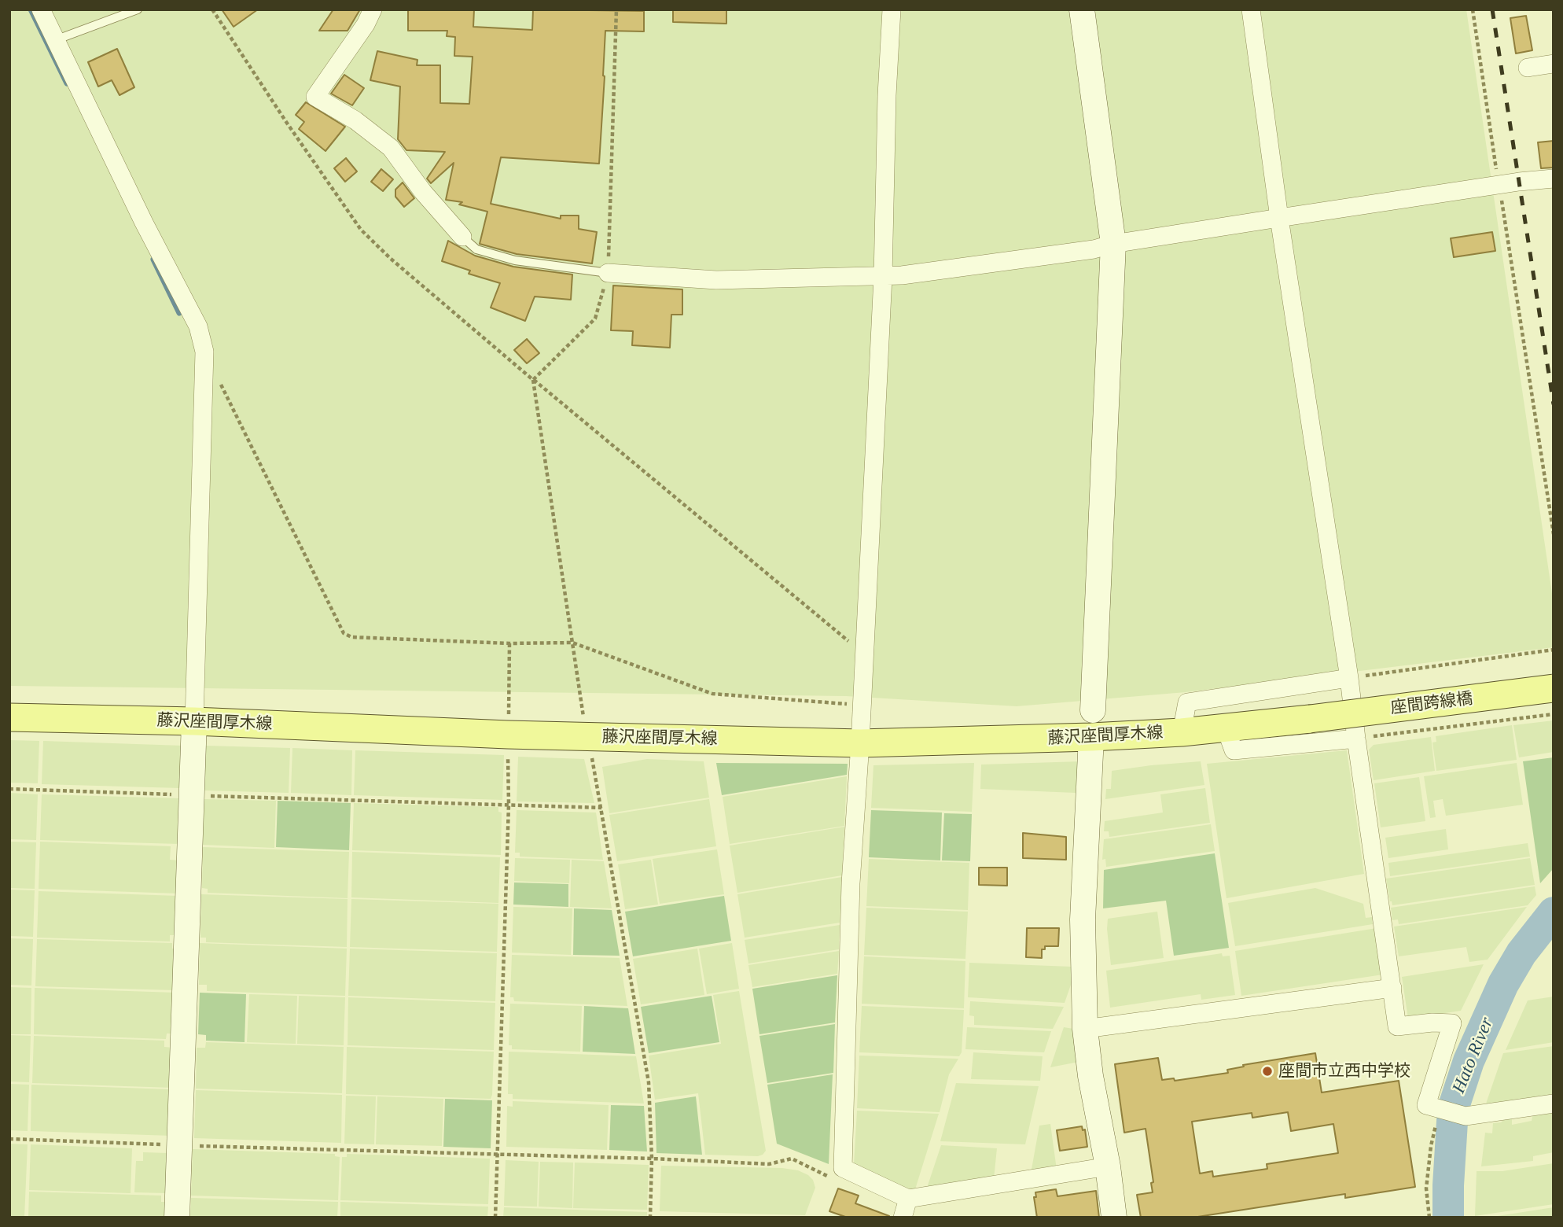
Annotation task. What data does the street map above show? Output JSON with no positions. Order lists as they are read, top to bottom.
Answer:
{
  "streets": {
    "main road": ["座間跨線橋", "藤沢座間厚木線"]
  },
  "crossings": [
    ["座間跨線橋", "藤沢座間厚木線"]
  ],
  "water": ["Hato River"],
  "places": ["座間市立西中学校"]
}
